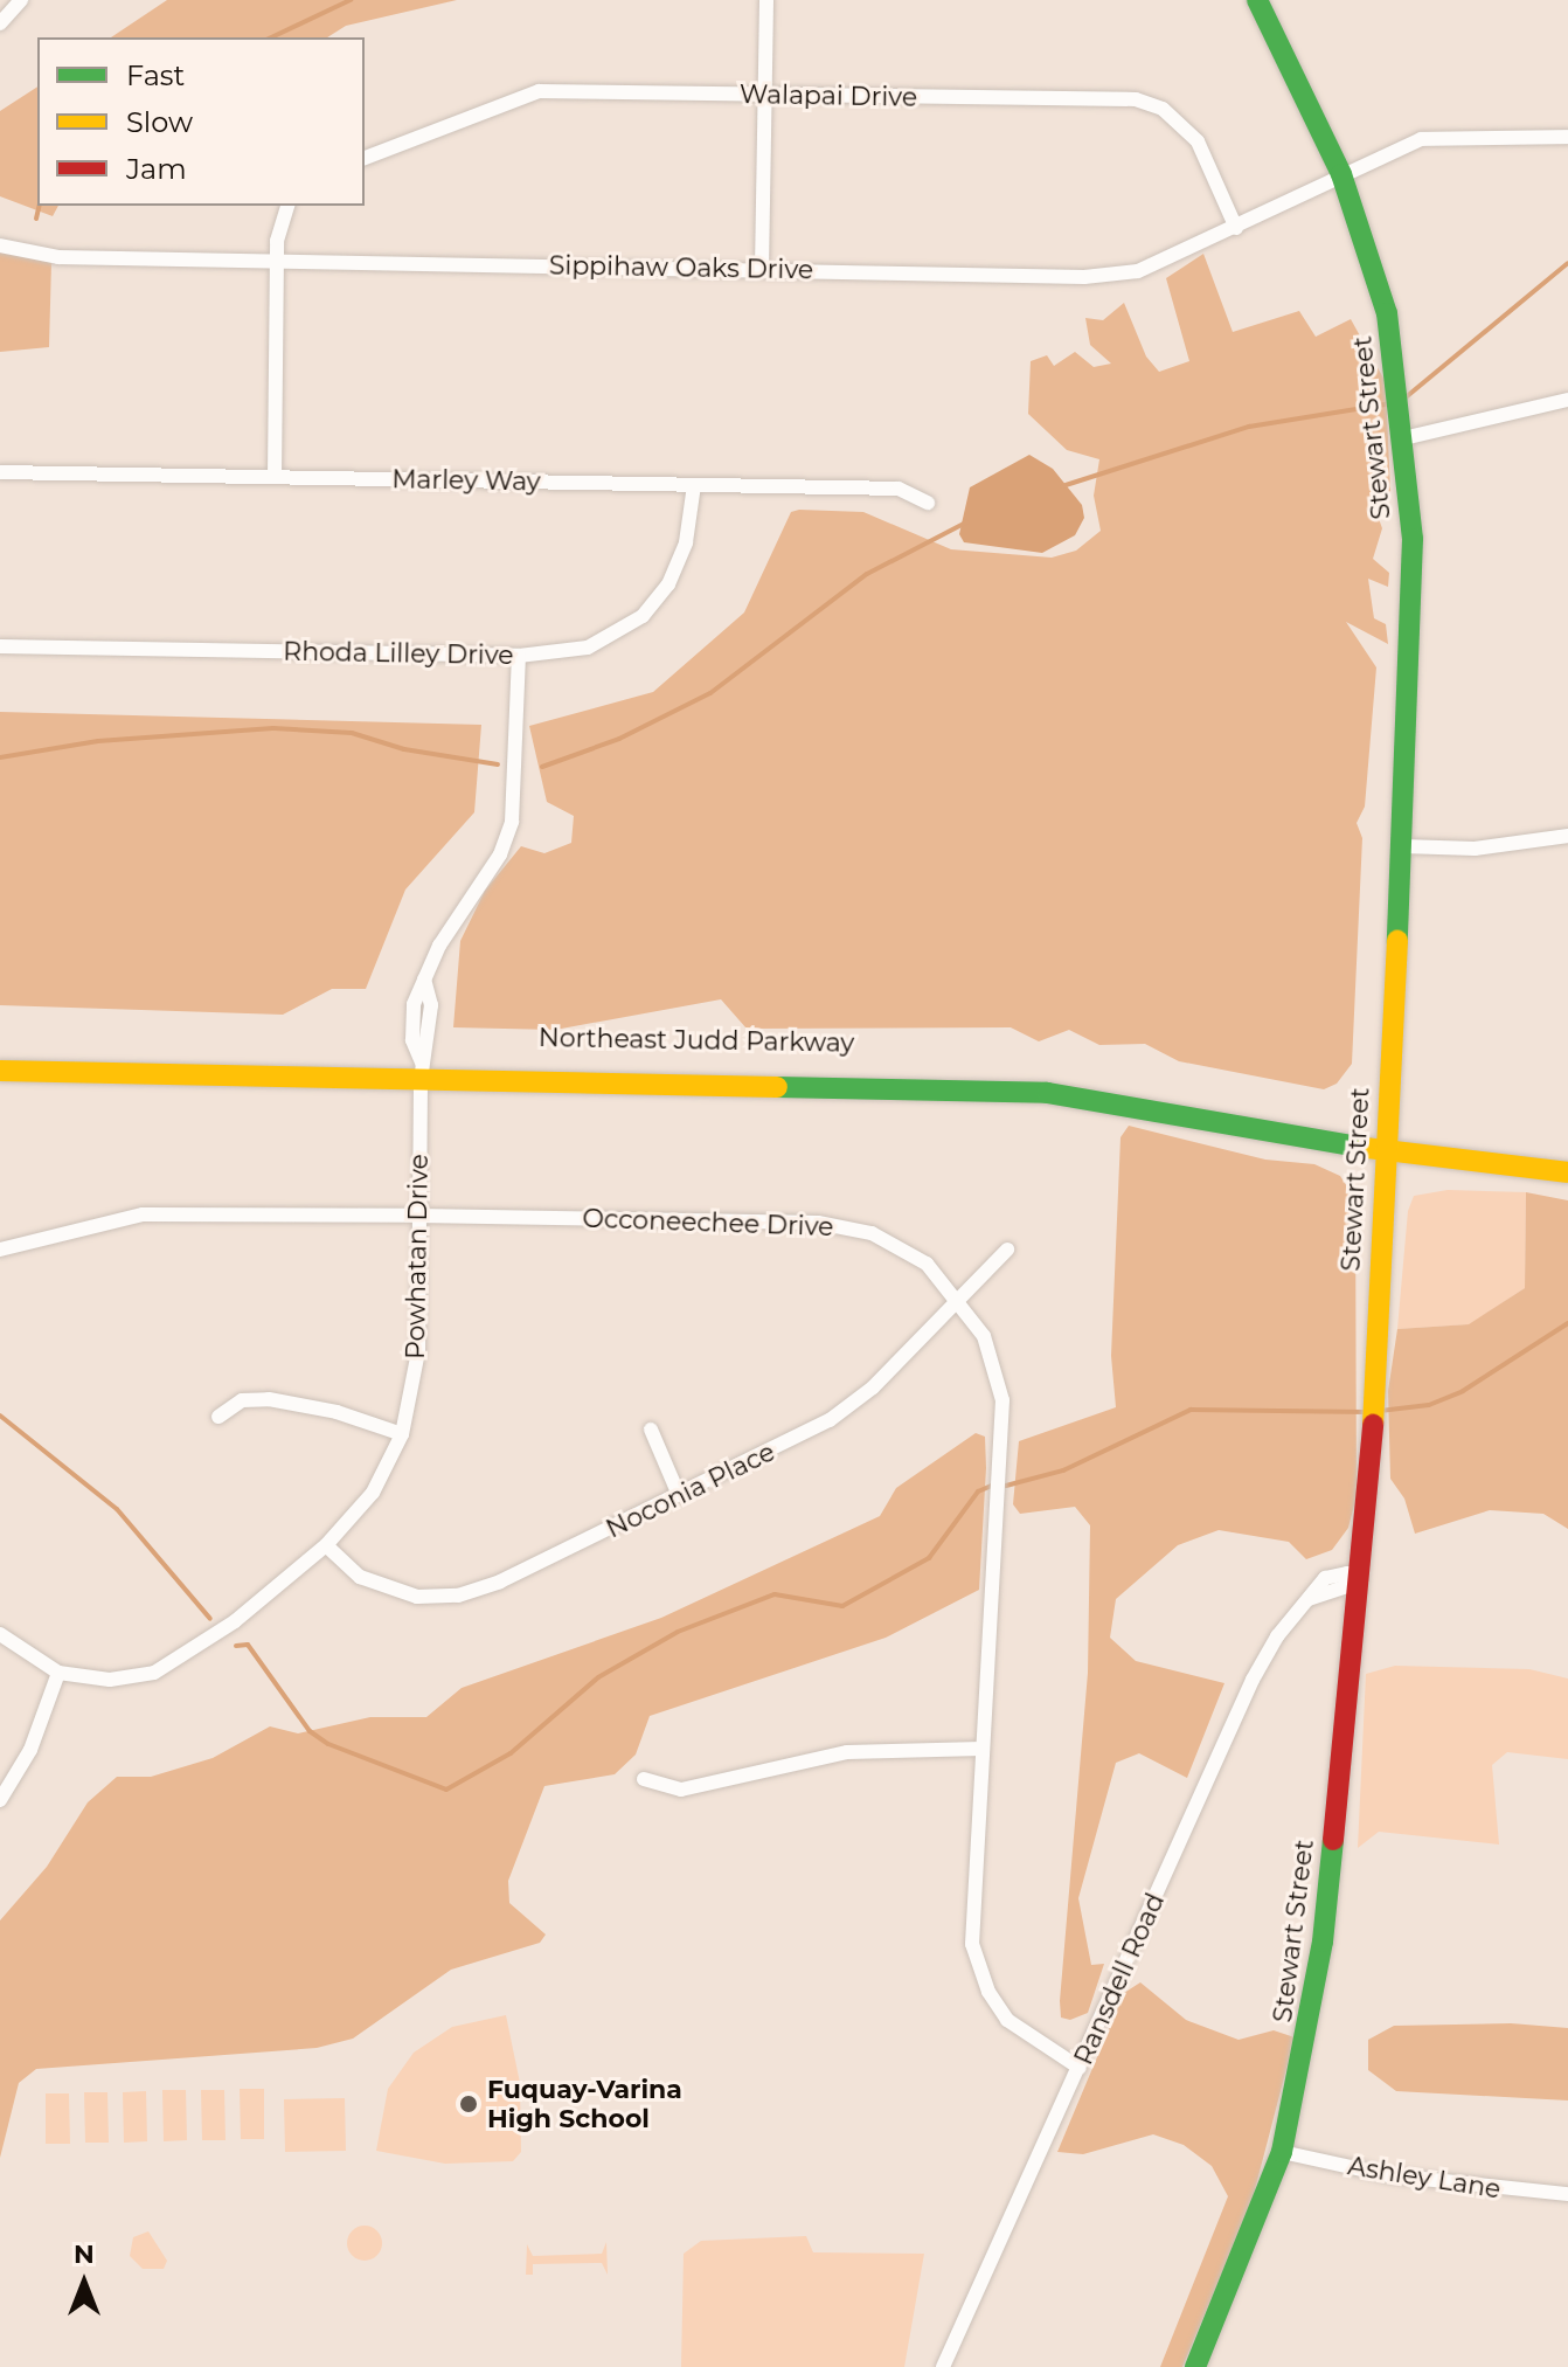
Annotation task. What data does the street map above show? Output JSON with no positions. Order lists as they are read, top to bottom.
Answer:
{
  "streets": {
    "main road": ["Stewart Street", "Northeast Judd Parkway"],
    "street": [
      "Walapai Drive",
      "Sippihaw Oaks Drive",
      "Marley Way",
      "Rhoda Lilley Drive",
      "Occoneechee Drive",
      "Powhatan Drive",
      "Noconia Place",
      "Ransdell Road",
      "Ashley Lane"
    ]
  },
  "crossings": [
    ["Walapai Drive", "Sippihaw Oaks Drive"],
    ["Sippihaw Oaks Drive", "Stewart Street"],
    ["Stewart Street", "Northeast Judd Parkway"],
    ["Stewart Street", "Ransdell Road"],
    ["Stewart Street", "Ashley Lane"],
    ["Marley Way", "Rhoda Lilley Drive"],
    ["Rhoda Lilley Drive", "Powhatan Drive"],
    ["Northeast Judd Parkway", "Powhatan Drive"],
    ["Occoneechee Drive", "Powhatan Drive"],
    ["Occoneechee Drive", "Noconia Place"],
    ["Occoneechee Drive", "Ransdell Road"],
    ["Powhatan Drive", "Noconia Place"]
  ],
  "places": ["Fuquay-Varina High School"],
  "legend": ["Fast", "Slow", "Jam"],
  "north": "top"
}
